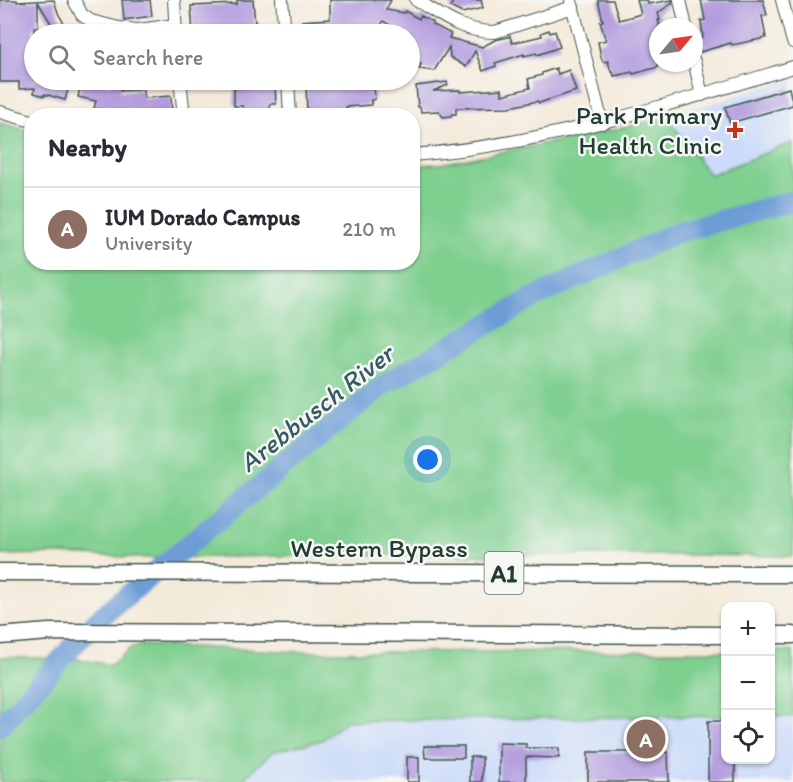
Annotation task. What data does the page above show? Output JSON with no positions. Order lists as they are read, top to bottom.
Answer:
{
  "streets": {
    "highway": ["Western Bypass", "A1"]
  },
  "water": ["Arebbusch River"],
  "places": {
    "health": ["Park Primary Health Clinic"]
  },
  "north": "top right",
  "page": {
    "search": "Search here",
    "heading": "Nearby",
    "list": [
      {
        "mark": "A",
        "name": "IUM Dorado Campus",
        "note": "University",
        "value": "210 m"
      }
    ],
    "map_buttons": ["+", "−"],
    "pins": "A"
  }
}
